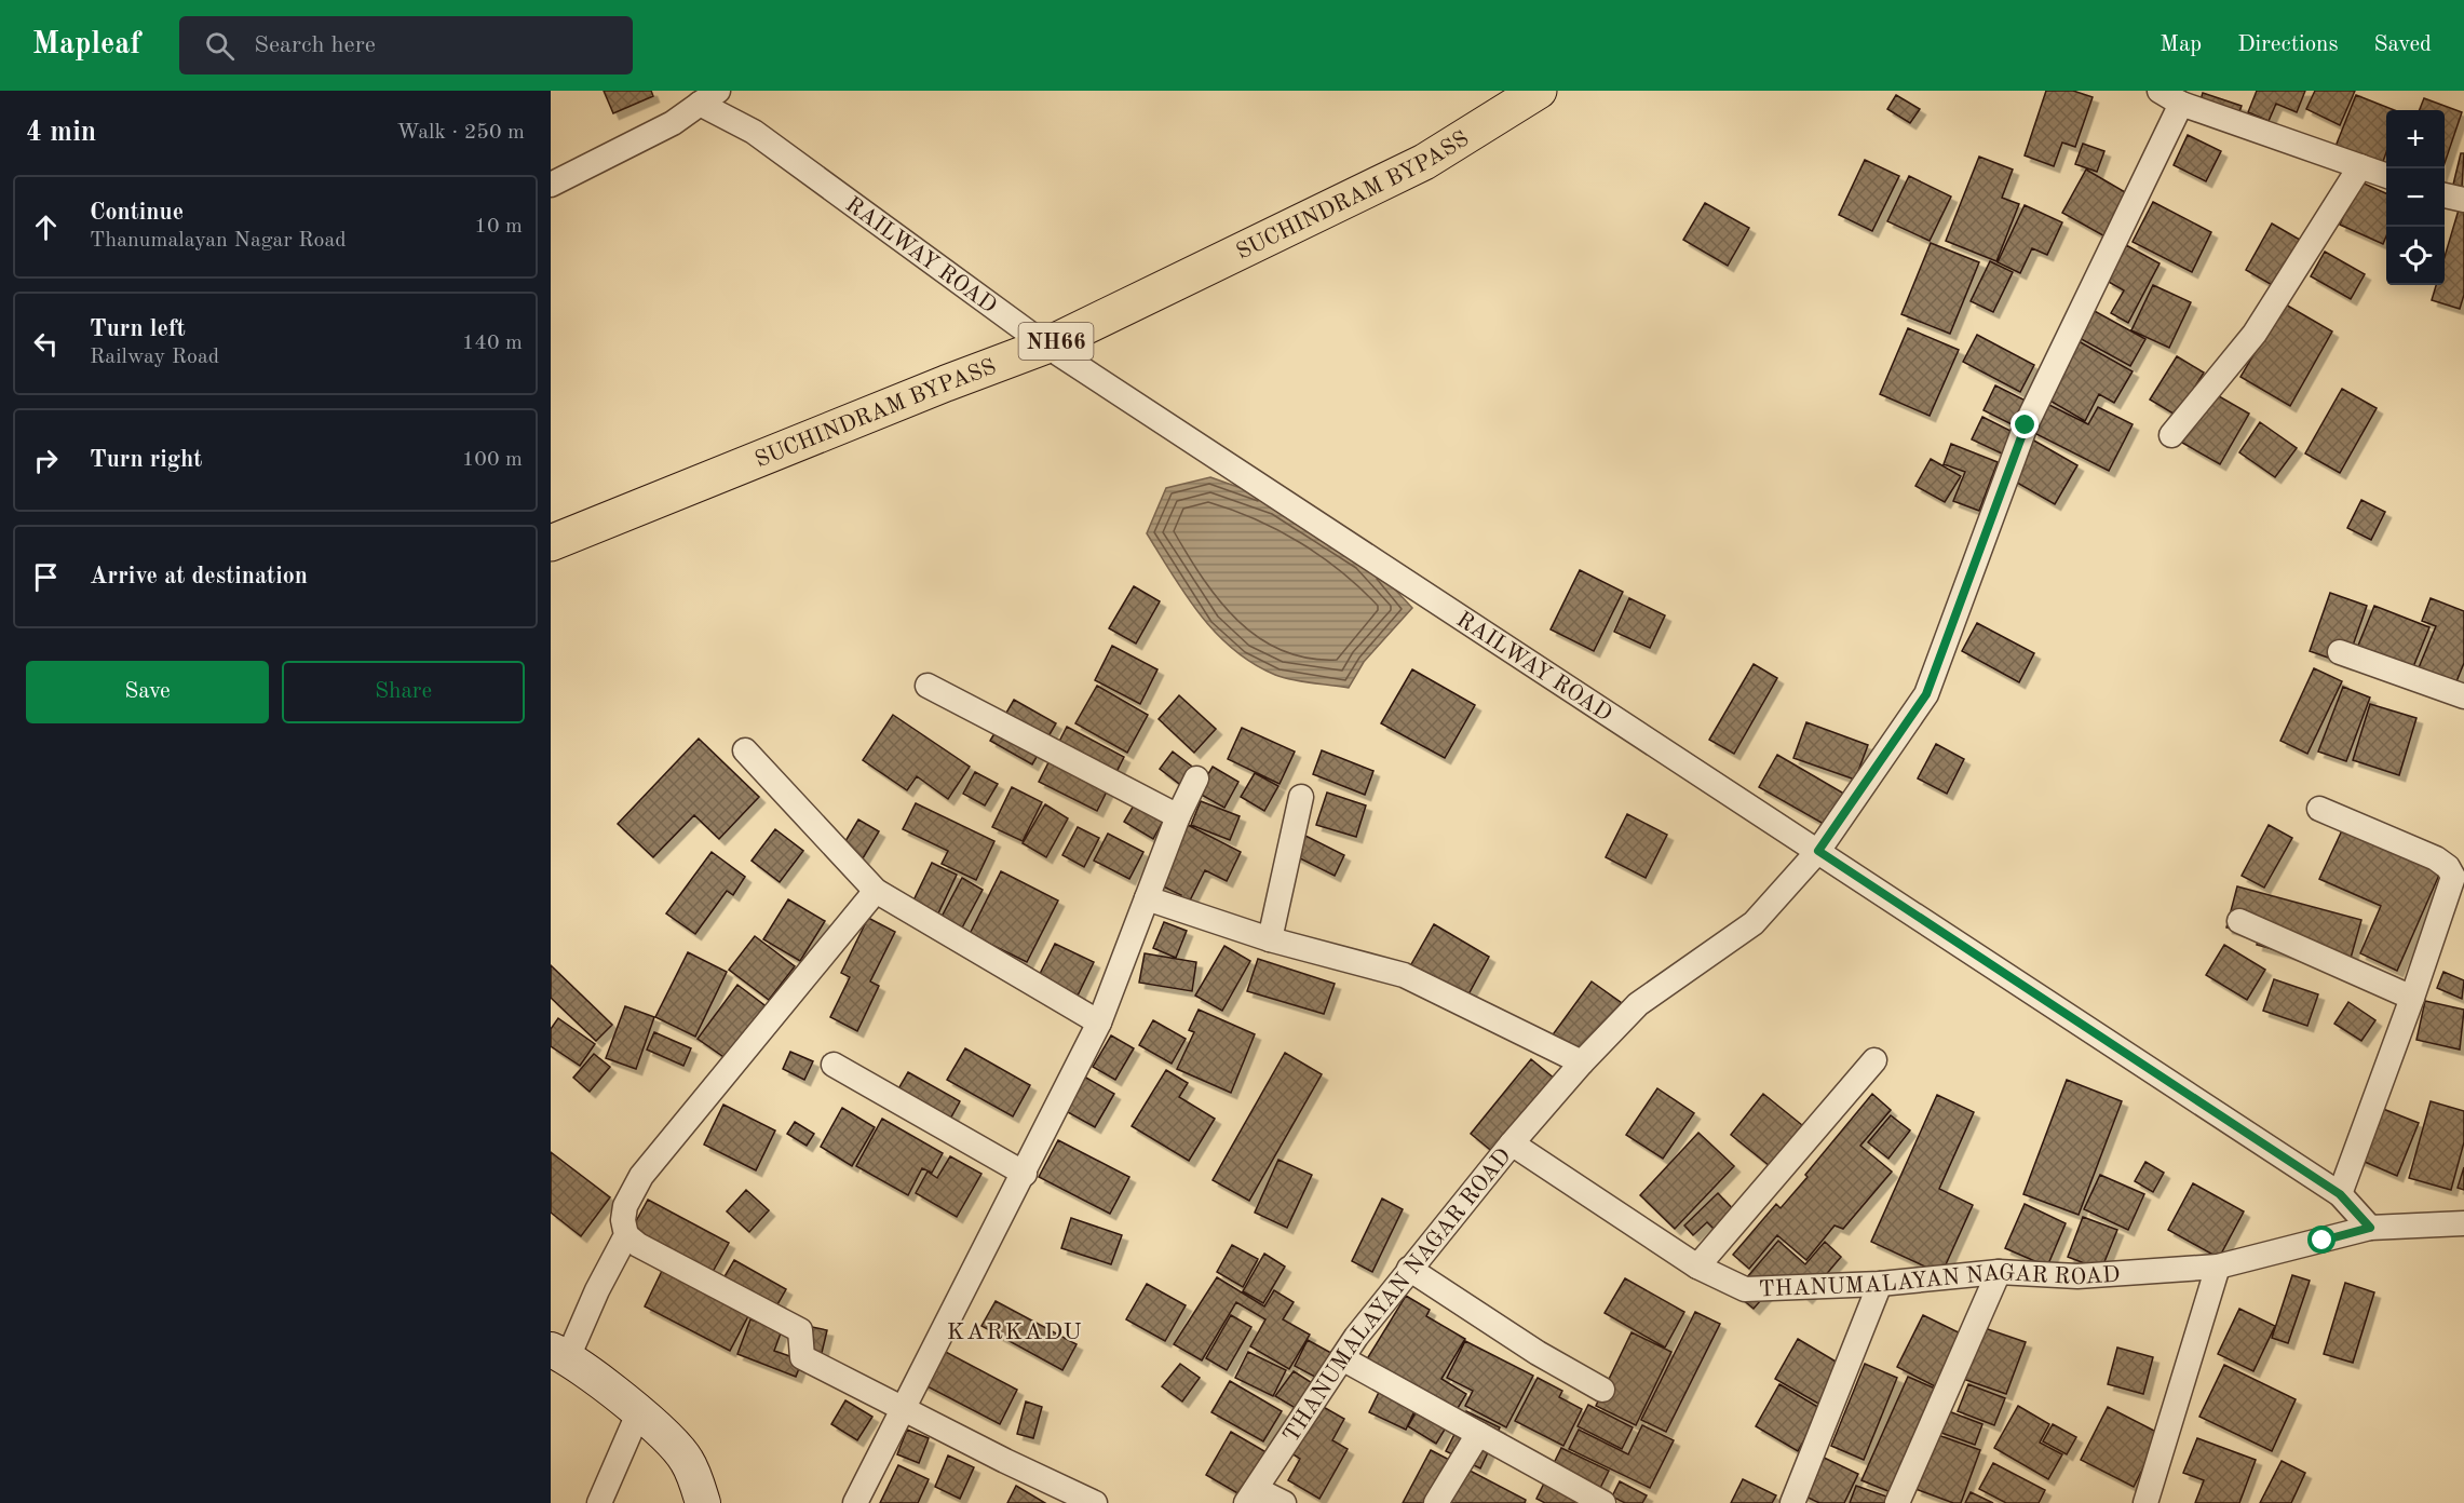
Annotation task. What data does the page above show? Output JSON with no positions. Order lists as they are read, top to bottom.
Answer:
{
  "streets": {
    "highway": ["SUCHINDRAM BYPASS", "NH66"],
    "street": ["RAILWAY ROAD", "THANUMALAYAN NAGAR ROAD"]
  },
  "crossings": [
    ["SUCHINDRAM BYPASS", "RAILWAY ROAD"],
    ["RAILWAY ROAD", "THANUMALAYAN NAGAR ROAD"]
  ],
  "districts": ["KARKADU"],
  "page": {
    "header": "Mapleaf",
    "search": "Search here",
    "nav": ["Map", "Directions", "Saved"],
    "heading": ["4 min", "Walk · 250 m"],
    "map_buttons": ["+", "−"],
    "list": [
      ["Continue", "Thanumalayan Nagar Road", "10 m"],
      ["Turn left", "Railway Road", "140 m"],
      ["Turn right", "100 m"],
      "Arrive at destination"
    ],
    "buttons": ["Save", "Share"]
  }
}
